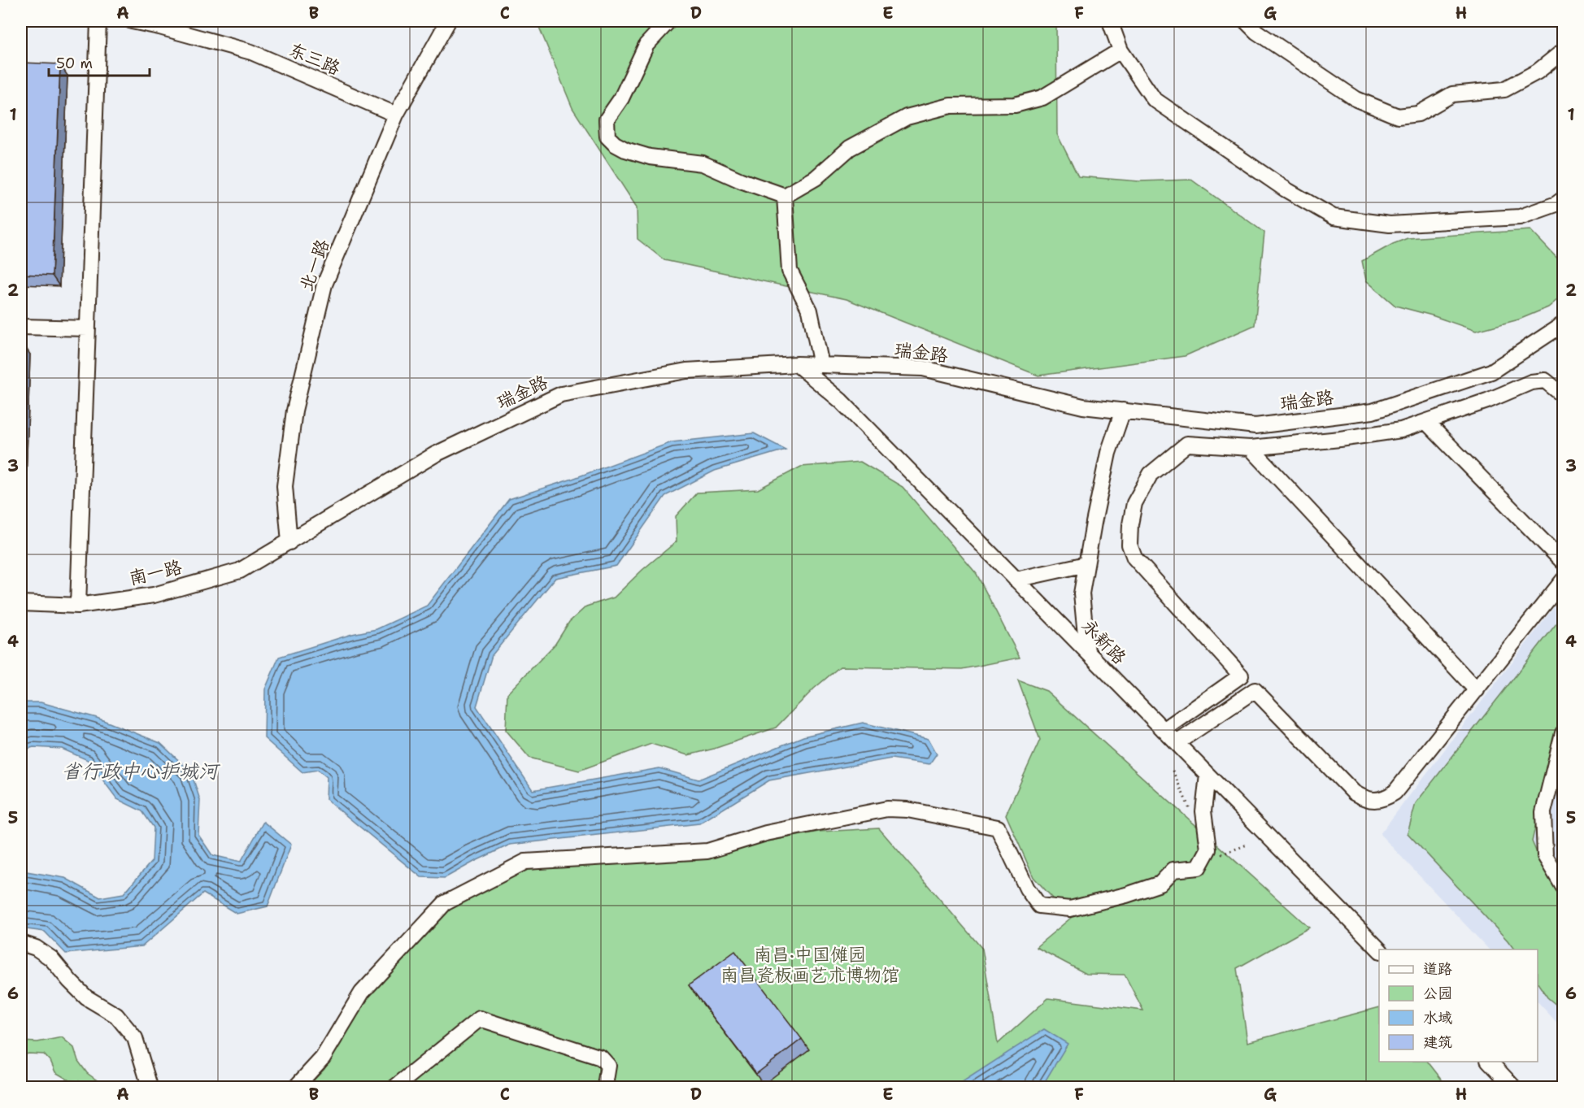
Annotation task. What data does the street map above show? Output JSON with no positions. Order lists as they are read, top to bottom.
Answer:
{
  "streets": {
    "street": [
      "东三路",
      "北一路",
      "瑞金路",
      "南一路",
      "永新路"
    ]
  },
  "crossings": [
    ["东三路", "北一路"],
    ["北一路", "瑞金路"],
    ["北一路", "南一路"],
    ["瑞金路", "南一路"],
    ["瑞金路", "永新路"]
  ],
  "water": ["省行政中心护城河"],
  "parks": ["南昌·中国傩园 南昌瓷板画艺术博物馆"],
  "legend": [
    "道路",
    "公园",
    "水域",
    "建筑"
  ],
  "scale_bar": "50 m",
  "grid": {
    "columns": [
      "A",
      "B",
      "C",
      "D",
      "E",
      "F",
      "G",
      "H"
    ],
    "rows": [
      "1",
      "2",
      "3",
      "4",
      "5",
      "6"
    ]
  }
}
